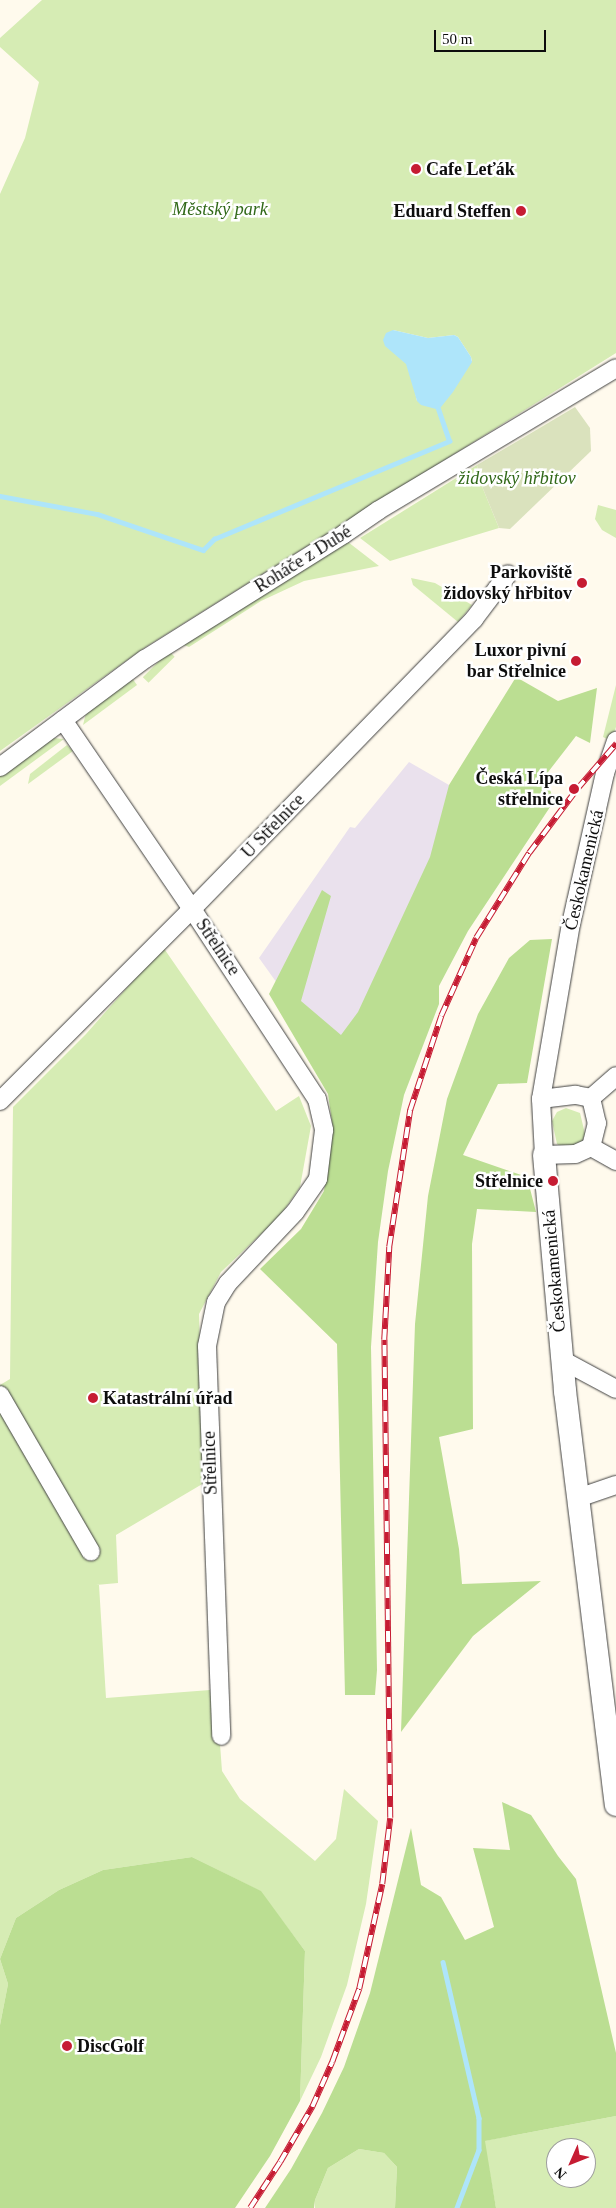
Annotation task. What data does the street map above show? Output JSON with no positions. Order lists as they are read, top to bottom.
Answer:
{
  "streets": {
    "street": [
      "Roháče z Dubé",
      "U Střelnice",
      "Českokamenická",
      "Střelnice"
    ]
  },
  "crossings": [
    ["U Střelnice", "Střelnice"]
  ],
  "parks": ["Městský park", "židovský hřbitov"],
  "places": [
    "Cafe Leťák",
    "Eduard Steffen",
    "Parkoviště židovský hřbitov",
    "Luxor pivní bar Střelnice",
    "Česká Lípa střelnice",
    "Střelnice",
    "Katastrální úřad",
    "DiscGolf"
  ],
  "scale_bar": "50 m",
  "north": "bottom left"
}
